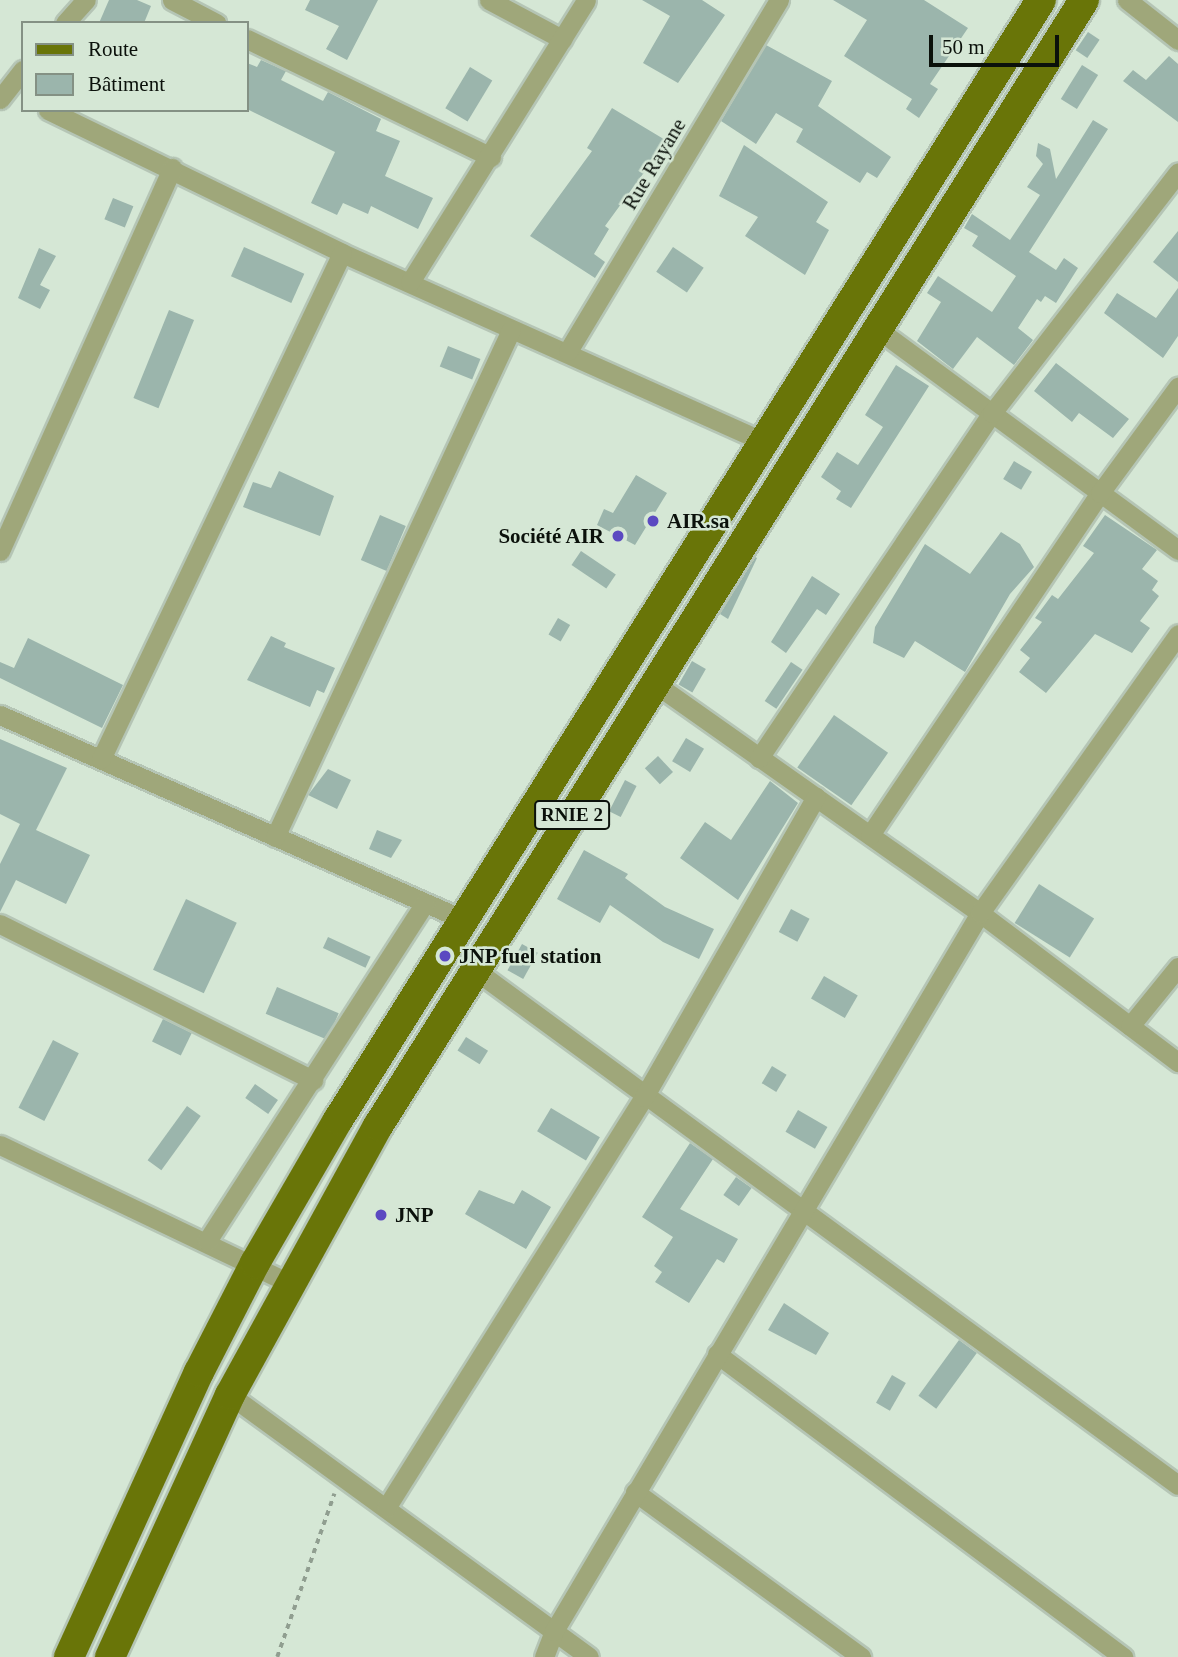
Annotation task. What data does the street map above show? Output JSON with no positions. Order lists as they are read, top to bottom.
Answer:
{
  "streets": {
    "main road": ["RNIE 2"],
    "street": ["Rue Rayane"]
  },
  "places": [
    "AIR.sa",
    "Société AIR",
    "JNP fuel station",
    "JNP"
  ],
  "legend": ["Route", "Bâtiment"],
  "scale_bar": "50 m"
}
